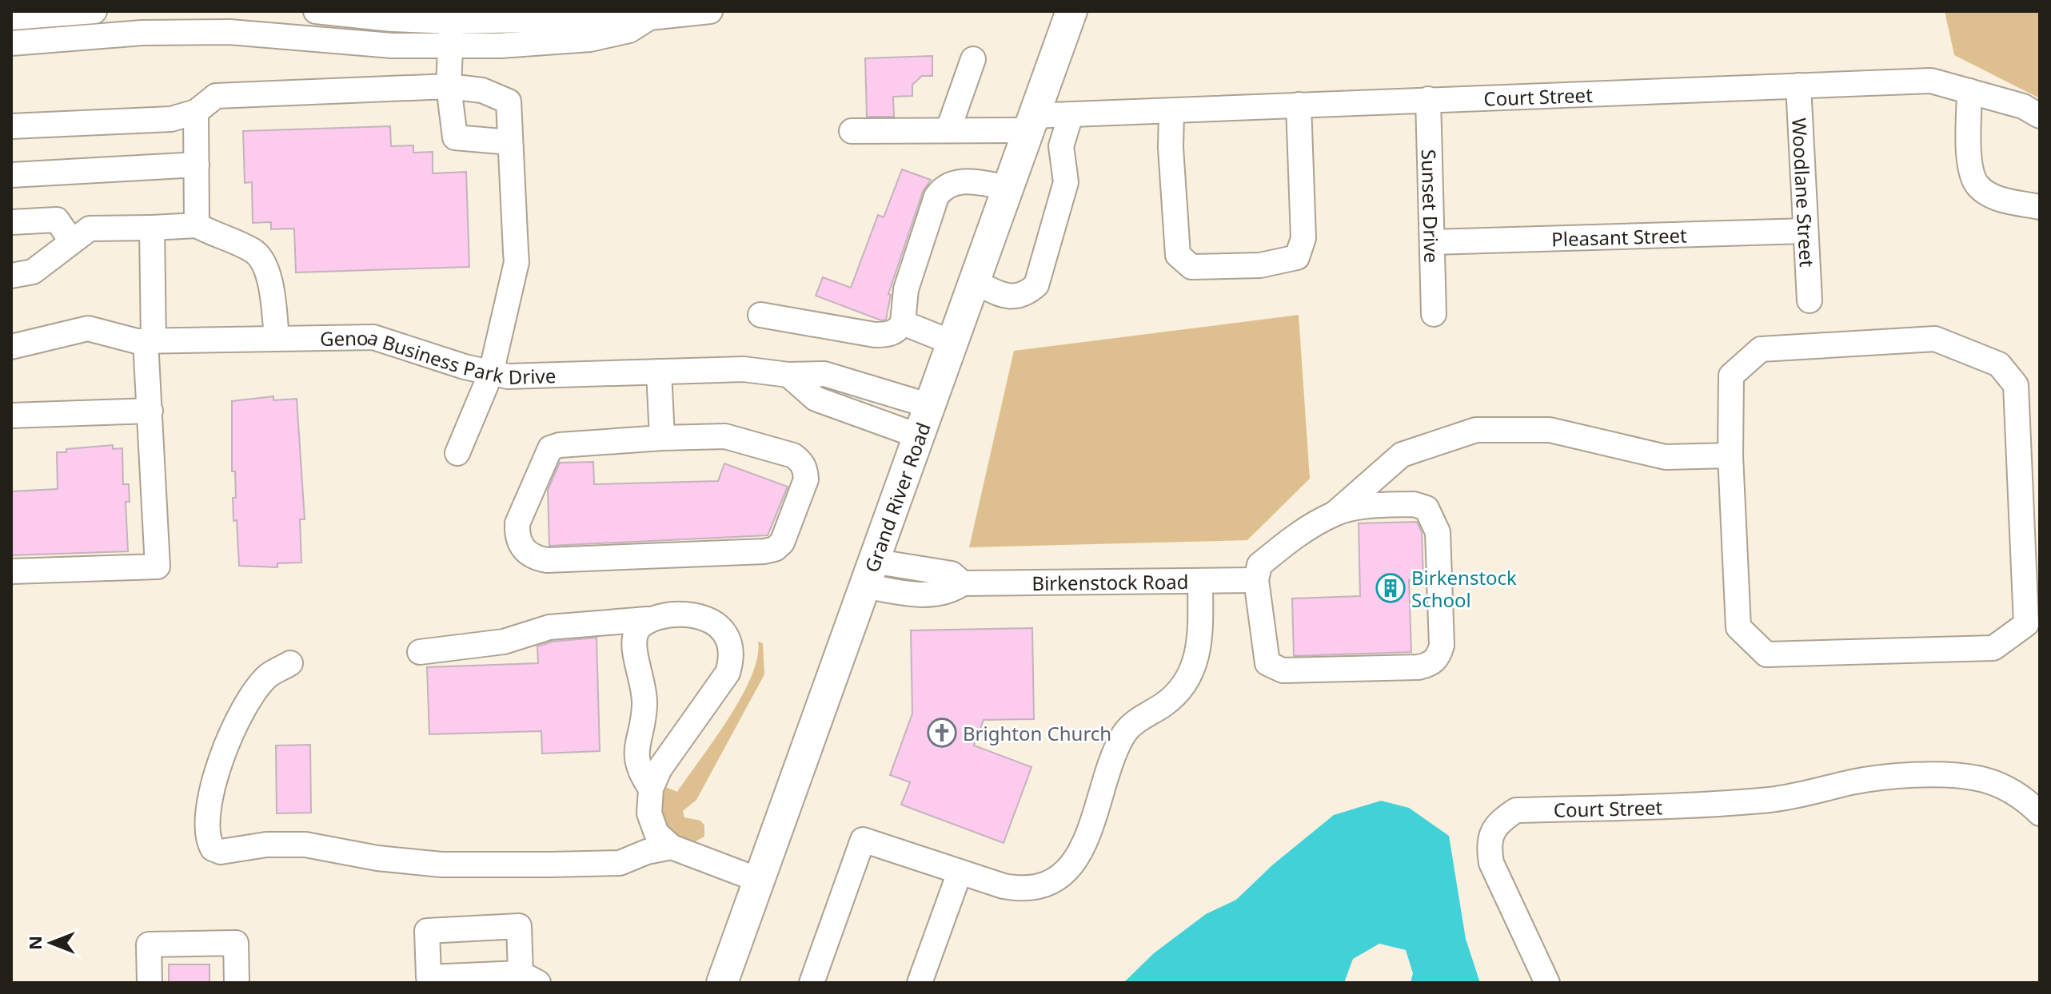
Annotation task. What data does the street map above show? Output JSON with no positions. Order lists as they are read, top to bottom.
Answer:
{
  "streets": {
    "main road": ["Grand River Road"],
    "street": [
      "Court Street",
      "Woodlane Street",
      "Sunset Drive",
      "Pleasant Street",
      "Genoa Business Park Drive",
      "Birkenstock Road"
    ]
  },
  "crossings": [
    ["Court Street", "Woodlane Street"],
    ["Court Street", "Sunset Drive"],
    ["Court Street", "Grand River Road"],
    ["Woodlane Street", "Pleasant Street"],
    ["Sunset Drive", "Pleasant Street"],
    ["Genoa Business Park Drive", "Grand River Road"],
    ["Grand River Road", "Birkenstock Road"]
  ],
  "places": {
    "building": ["Birkenstock School"],
    "church": ["Brighton Church"]
  },
  "north": "left"
}
